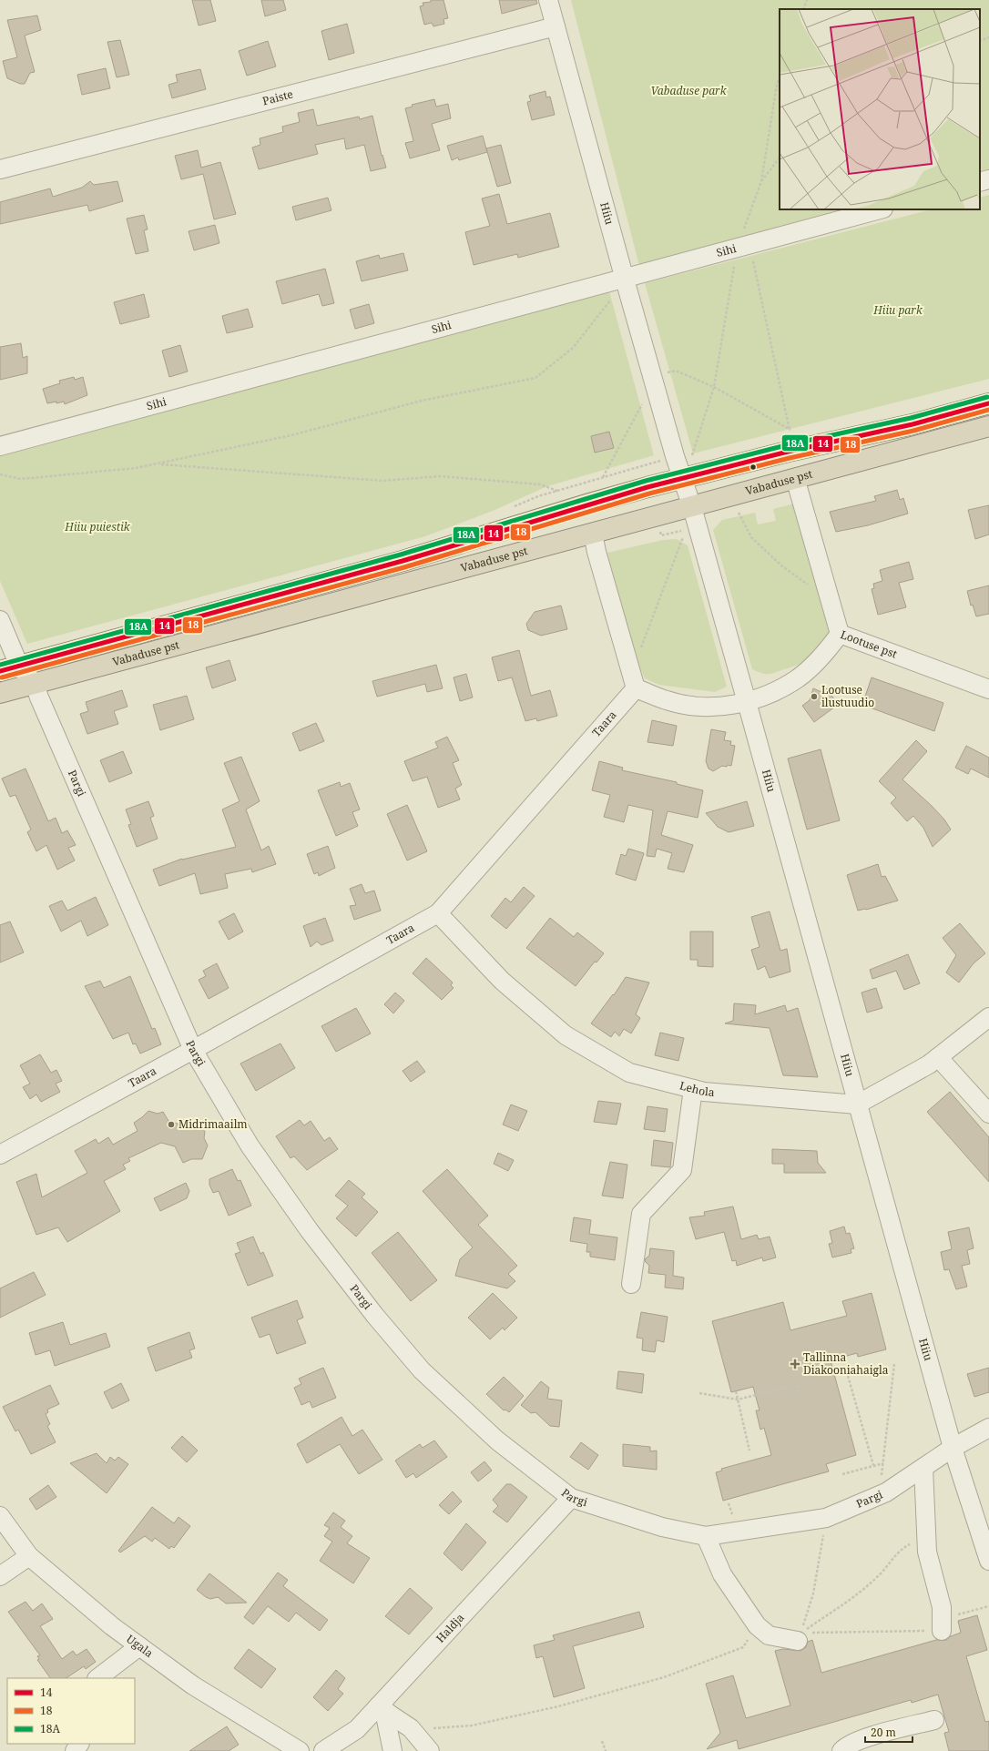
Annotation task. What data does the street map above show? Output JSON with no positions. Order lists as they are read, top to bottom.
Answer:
{
  "streets": {
    "highway": ["Vabaduse pst"],
    "street": [
      "Paiste",
      "Hiiu",
      "Sihi",
      "Lootuse pst",
      "Taara",
      "Pargi",
      "Lehola",
      "Haldja",
      "Ugala"
    ]
  },
  "crossings": [
    ["Paiste", "Hiiu"],
    ["Hiiu", "Sihi"],
    ["Hiiu", "Vabaduse pst"],
    ["Hiiu", "Lootuse pst"],
    ["Hiiu", "Pargi"],
    ["Hiiu", "Lehola"],
    ["Vabaduse pst", "Pargi"],
    ["Taara", "Pargi"],
    ["Taara", "Lehola"],
    ["Pargi", "Haldja"]
  ],
  "parks": ["Vabaduse park", "Hiiu park", "Hiiu puiestik"],
  "places": {
    "other": ["Lootuse ilustuudio", "Midrimaailm"],
    "health": ["Tallinna Diakooniahaigla"]
  },
  "lines": ["transit line 18A", "transit line 14", "transit line 18"],
  "legend": ["14", "18", "18A"],
  "scale_bar": "20 m"
}
